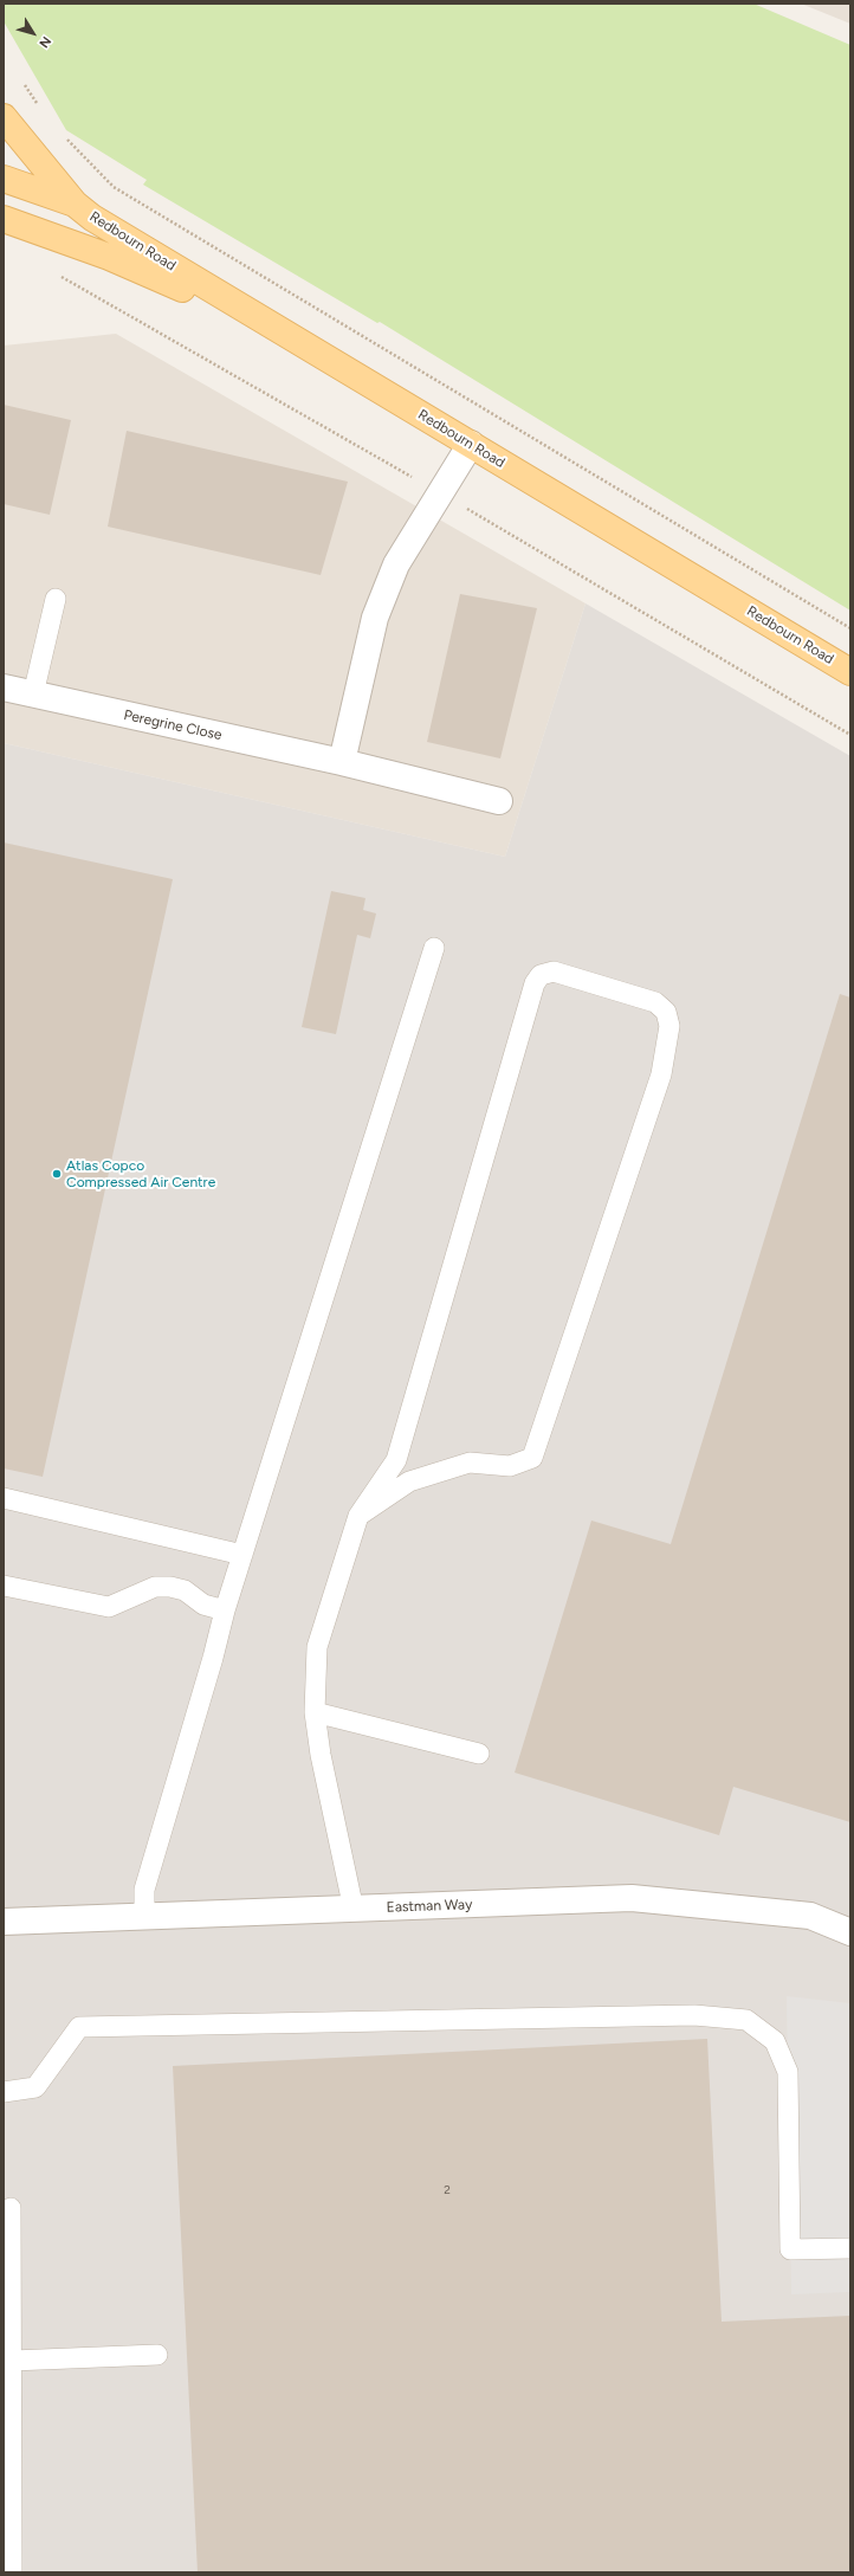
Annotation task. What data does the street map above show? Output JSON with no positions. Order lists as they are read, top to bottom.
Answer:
{
  "streets": {
    "main road": ["Redbourn Road"],
    "street": ["Peregrine Close", "Eastman Way"]
  },
  "places": ["Atlas Copco Compressed Air Centre"],
  "house_numbers": ["2"],
  "north": "bottom right"
}
